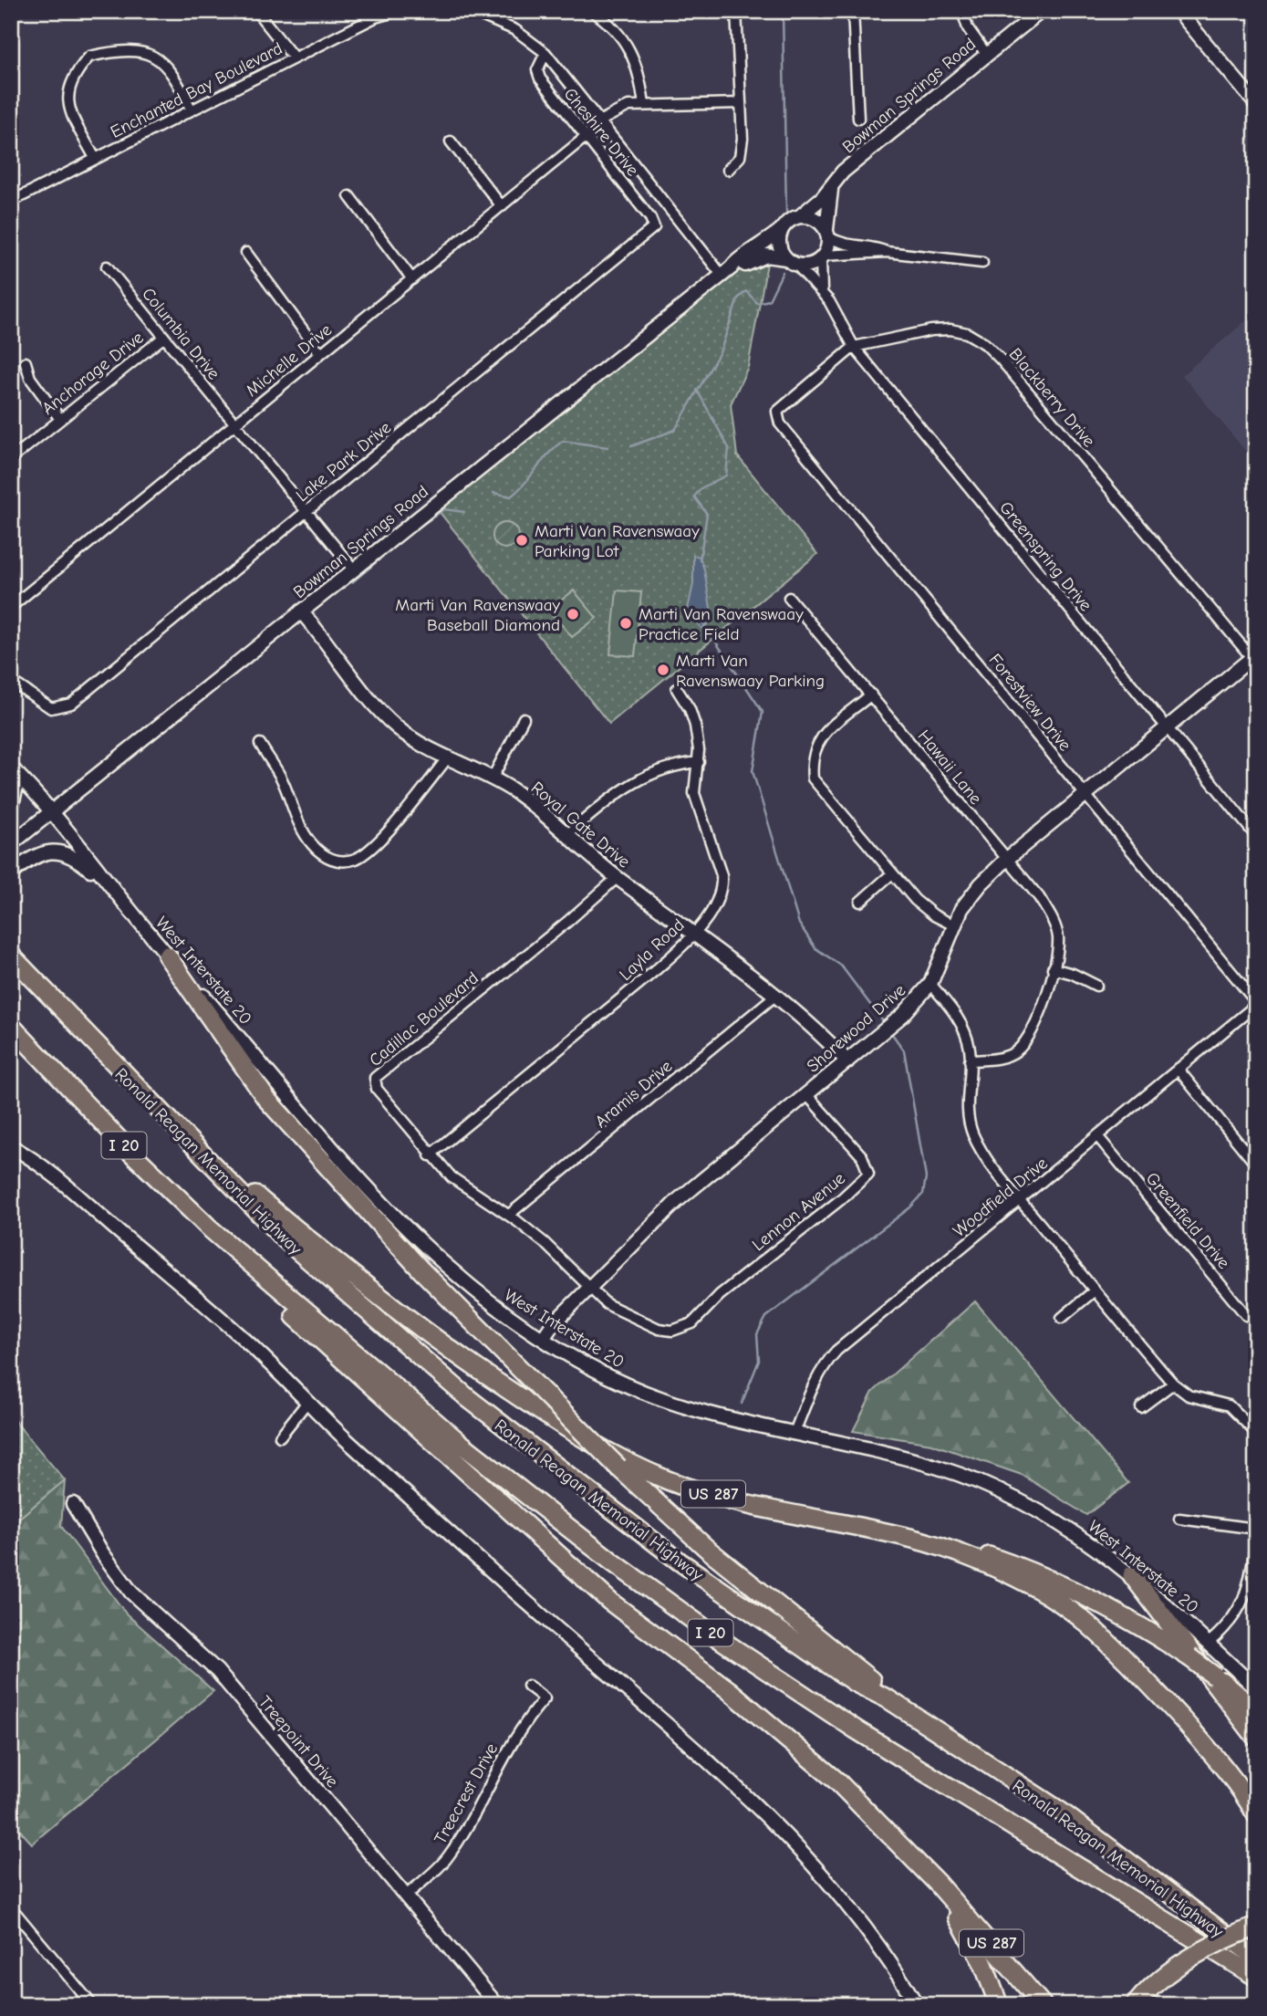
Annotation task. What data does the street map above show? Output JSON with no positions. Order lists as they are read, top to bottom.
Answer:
{
  "streets": {
    "highway": ["I 20", "Ronald Reagan Memorial Highway", "US 287"],
    "street": [
      "Enchanted Bay Boulevard",
      "Bowman Springs Road",
      "Cheshire Drive",
      "Columbia Drive",
      "Michelle Drive",
      "Anchorage Drive",
      "Blackberry Drive",
      "Lake Park Drive",
      "Greenspring Drive",
      "Forestview Drive",
      "Hawaii Lane",
      "Royal Gate Drive",
      "Layla Road",
      "West Interstate 20",
      "Cadillac Boulevard",
      "Shorewood Drive",
      "Aramis Drive",
      "Woodfield Drive",
      "Lennon Avenue",
      "Greenfield Drive",
      "Treepoint Drive",
      "Treecrest Drive"
    ]
  },
  "crossings": [
    ["Bowman Springs Road", "Columbia Drive"],
    ["Bowman Springs Road", "Greenspring Drive"],
    ["Bowman Springs Road", "Royal Gate Drive"],
    ["Bowman Springs Road", "West Interstate 20"],
    ["Cheshire Drive", "Michelle Drive"],
    ["Cheshire Drive", "Lake Park Drive"],
    ["Columbia Drive", "Michelle Drive"],
    ["Columbia Drive", "Anchorage Drive"],
    ["Columbia Drive", "Lake Park Drive"],
    ["Blackberry Drive", "Greenspring Drive"],
    ["Blackberry Drive", "Forestview Drive"],
    ["Blackberry Drive", "Shorewood Drive"],
    ["Greenspring Drive", "Shorewood Drive"],
    ["Forestview Drive", "Shorewood Drive"],
    ["Forestview Drive", "Woodfield Drive"],
    ["Hawaii Lane", "Shorewood Drive"],
    ["Royal Gate Drive", "Layla Road"],
    ["Royal Gate Drive", "Cadillac Boulevard"],
    ["Royal Gate Drive", "Shorewood Drive"],
    ["Royal Gate Drive", "Aramis Drive"],
    ["Layla Road", "Cadillac Boulevard"],
    ["West Interstate 20", "Shorewood Drive"],
    ["West Interstate 20", "Woodfield Drive"],
    ["Cadillac Boulevard", "Shorewood Drive"],
    ["Cadillac Boulevard", "Aramis Drive"],
    ["Cadillac Boulevard", "Lennon Avenue"],
    ["Shorewood Drive", "Lennon Avenue"],
    ["Ronald Reagan Memorial Highway", "US 287"],
    ["Woodfield Drive", "Greenfield Drive"],
    ["Treepoint Drive", "Treecrest Drive"]
  ],
  "places": [
    "Marti Van Ravenswaay Parking Lot",
    "Marti Van Ravenswaay Baseball Diamond",
    "Marti Van Ravenswaay Practice Field",
    "Marti Van Ravenswaay Parking"
  ]
}
